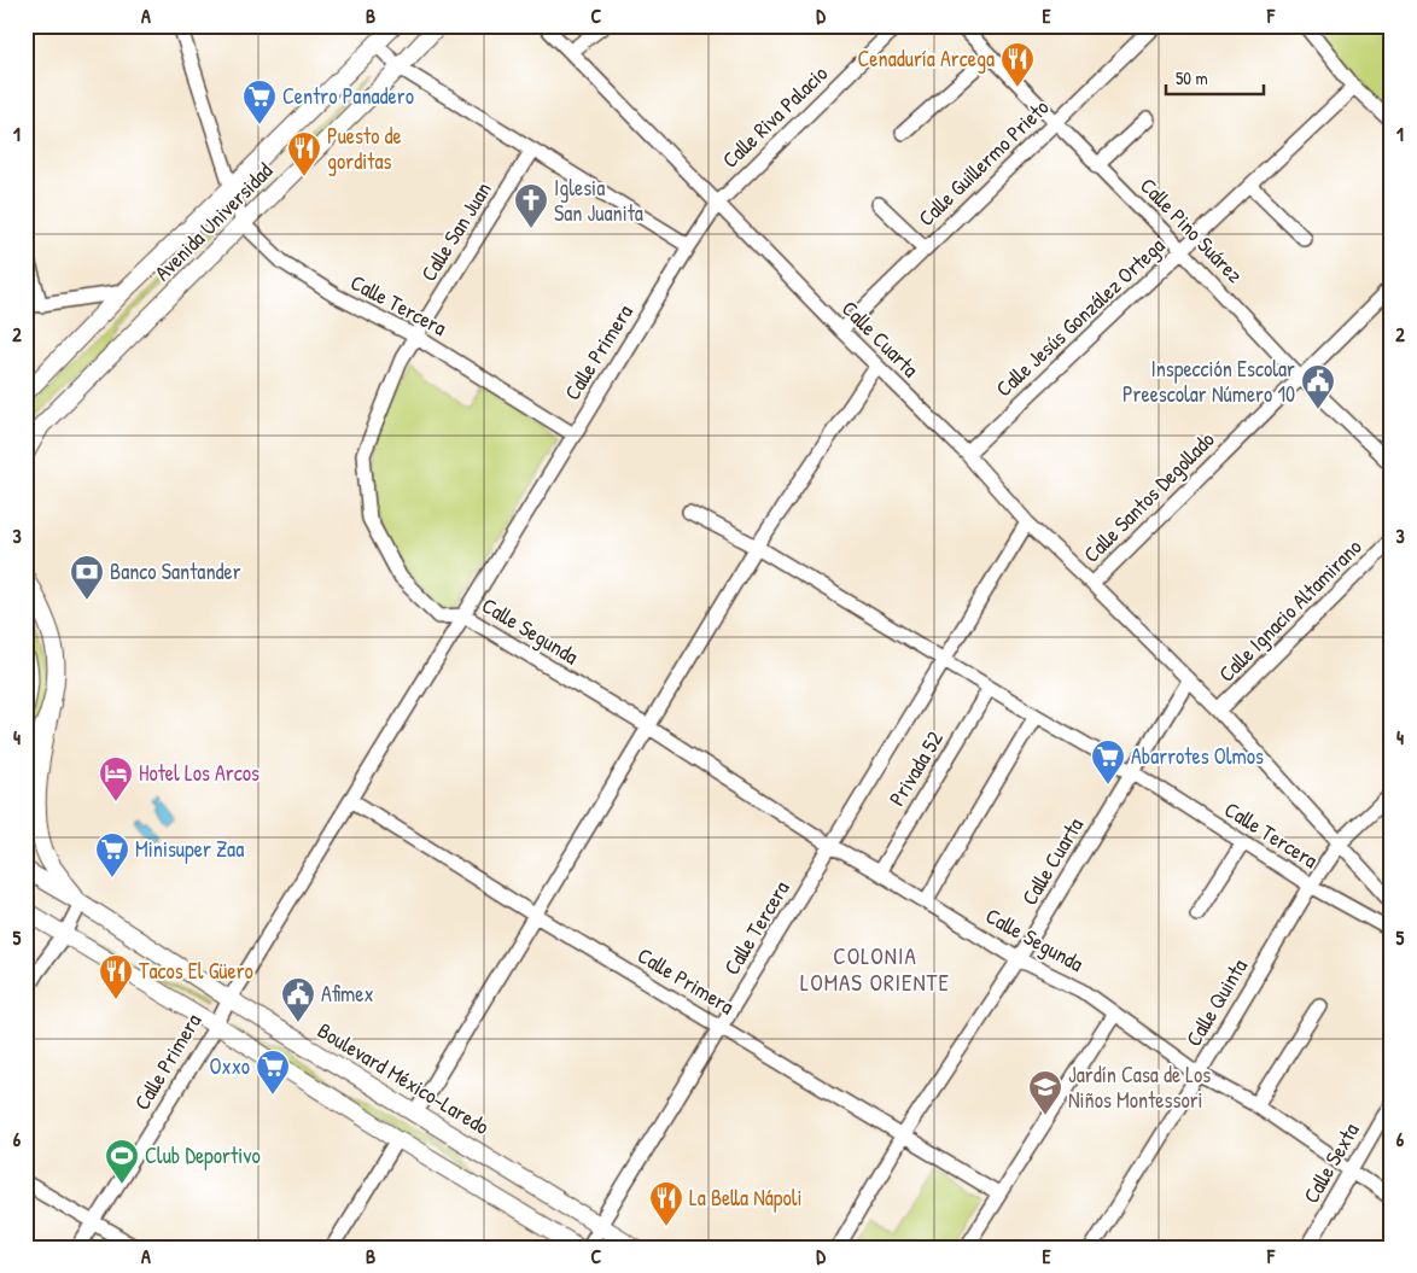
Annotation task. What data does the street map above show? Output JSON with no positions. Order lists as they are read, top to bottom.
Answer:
{
  "streets": {
    "main road": ["Avenida Universidad", "Boulevard México-Laredo"],
    "street": [
      "Calle Riva Palacio",
      "Calle Guillermo Prieto",
      "Calle Pino Suárez",
      "Calle San Juan",
      "Calle Tercera",
      "Calle Jesús González Ortega",
      "Calle Cuarta",
      "Calle Primera",
      "Calle Santos Degollado",
      "Calle Ignacio Altamirano",
      "Calle Segunda",
      "Privada 52",
      "Calle Quinta",
      "Calle Sexta"
    ]
  },
  "crossings": [
    ["Calle Riva Palacio", "Calle Cuarta"],
    ["Calle Riva Palacio", "Calle Primera"],
    ["Calle Guillermo Prieto", "Calle Pino Suárez"],
    ["Calle Guillermo Prieto", "Calle Cuarta"],
    ["Avenida Universidad", "Calle Tercera"],
    ["Calle Pino Suárez", "Calle Jesús González Ortega"],
    ["Calle Pino Suárez", "Calle Santos Degollado"],
    ["Calle San Juan", "Calle Tercera"],
    ["Calle San Juan", "Calle Segunda"],
    ["Calle Tercera", "Calle Cuarta"],
    ["Calle Tercera", "Calle Primera"],
    ["Calle Tercera", "Calle Segunda"],
    ["Calle Tercera", "Privada 52"],
    ["Calle Tercera", "Calle Quinta"],
    ["Calle Tercera", "Boulevard México-Laredo"],
    ["Calle Jesús González Ortega", "Calle Cuarta"],
    ["Calle Cuarta", "Calle Primera"],
    ["Calle Cuarta", "Calle Santos Degollado"],
    ["Calle Cuarta", "Calle Ignacio Altamirano"],
    ["Calle Cuarta", "Calle Segunda"],
    ["Calle Cuarta", "Calle Quinta"],
    ["Calle Primera", "Calle Segunda"],
    ["Calle Primera", "Boulevard México-Laredo"],
    ["Calle Segunda", "Privada 52"],
    ["Calle Segunda", "Calle Quinta"],
    ["Calle Segunda", "Calle Sexta"]
  ],
  "districts": ["COLONIA LOMAS ORIENTE"],
  "places": {
    "restaurant": [
      "Cenaduría Arcega",
      "Puesto de gorditas",
      "Tacos El Güero",
      "La Bella Nápoli"
    ],
    "supermarket": [
      "Centro Panadero",
      "Abarrotes Olmos",
      "Minisuper Zaa",
      "Oxxo"
    ],
    "church": ["Iglesia San Juanita"],
    "public building": ["Inspección Escolar Preescolar Número 10", "Afimex"],
    "bank": ["Banco Santander"],
    "hotel": ["Hotel Los Arcos"],
    "school or university": ["Jardín Casa de Los Niños Montessori"],
    "sports": ["Club Deportivo"]
  },
  "scale_bar": "50 m",
  "grid": {
    "columns": [
      "A",
      "B",
      "C",
      "D",
      "E",
      "F"
    ],
    "rows": [
      "1",
      "2",
      "3",
      "4",
      "5",
      "6"
    ]
  }
}
